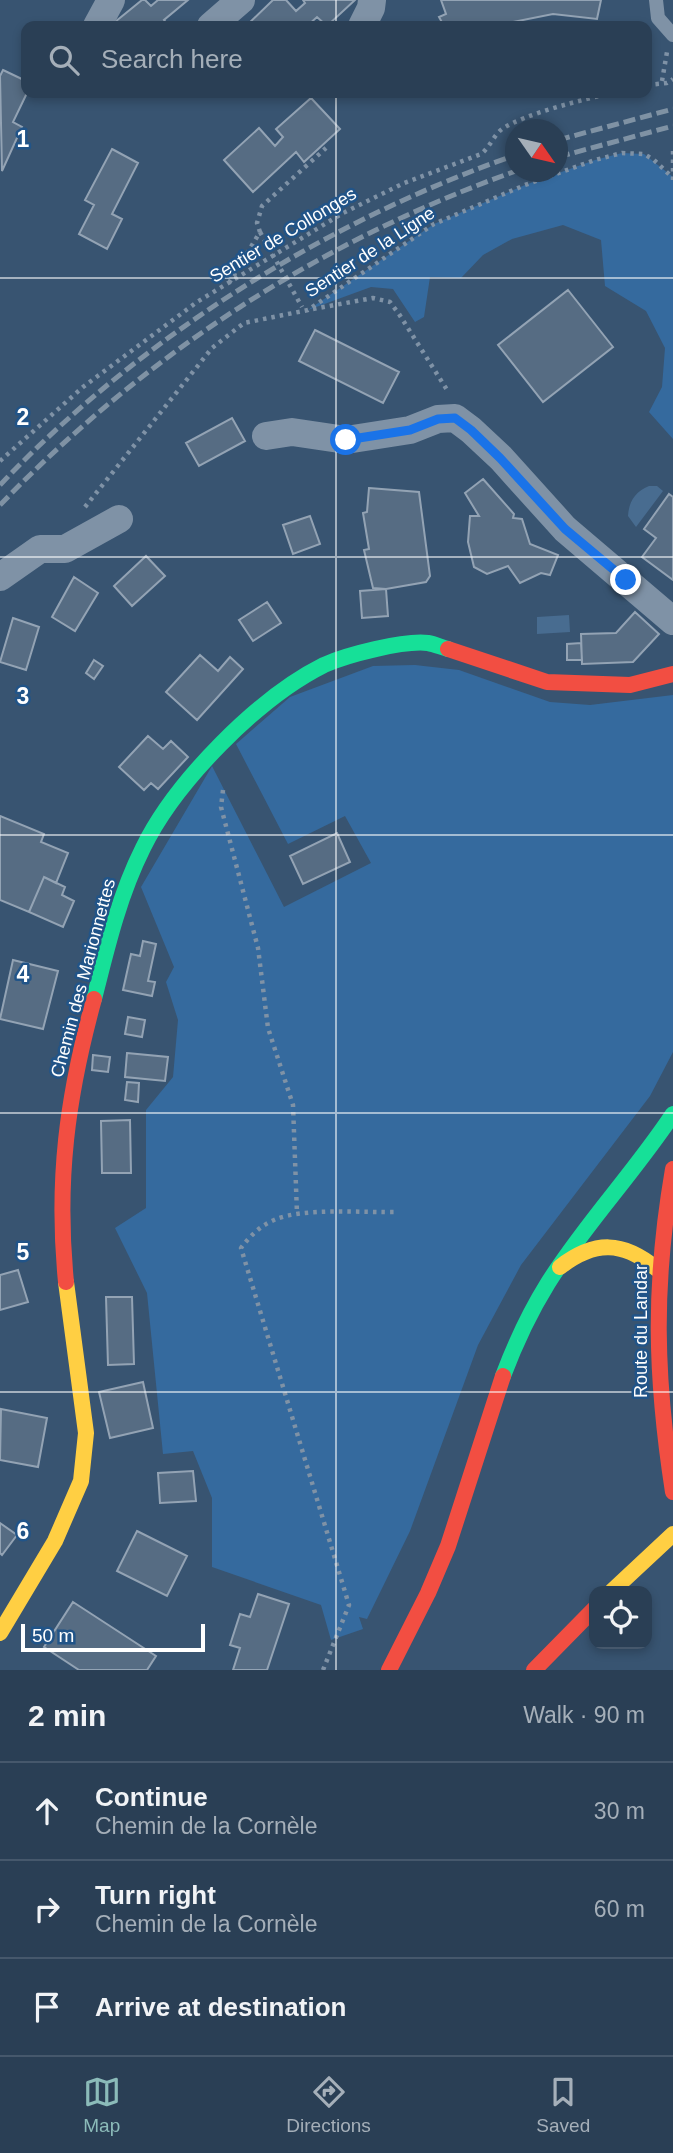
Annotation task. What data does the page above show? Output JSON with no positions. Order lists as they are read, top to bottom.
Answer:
{
  "streets": {
    "main road": ["Chemin des Marionnettes", "Route du Landar"],
    "path": ["Sentier de Collonges", "Sentier de la Ligne"]
  },
  "scale_bar": "50 m",
  "north": "bottom right",
  "page": {
    "search": "Search here",
    "scale": "50 m",
    "heading": ["2 min", "Walk · 90 m"],
    "list": [
      ["Continue", "Chemin de la Cornèle", "30 m"],
      ["Turn right", "Chemin de la Cornèle", "60 m"],
      "Arrive at destination"
    ],
    "nav": ["Map", "Directions", "Saved"]
  },
  "grid": {
    "rows": [
      "1",
      "2",
      "3",
      "4",
      "5",
      "6"
    ]
  }
}
